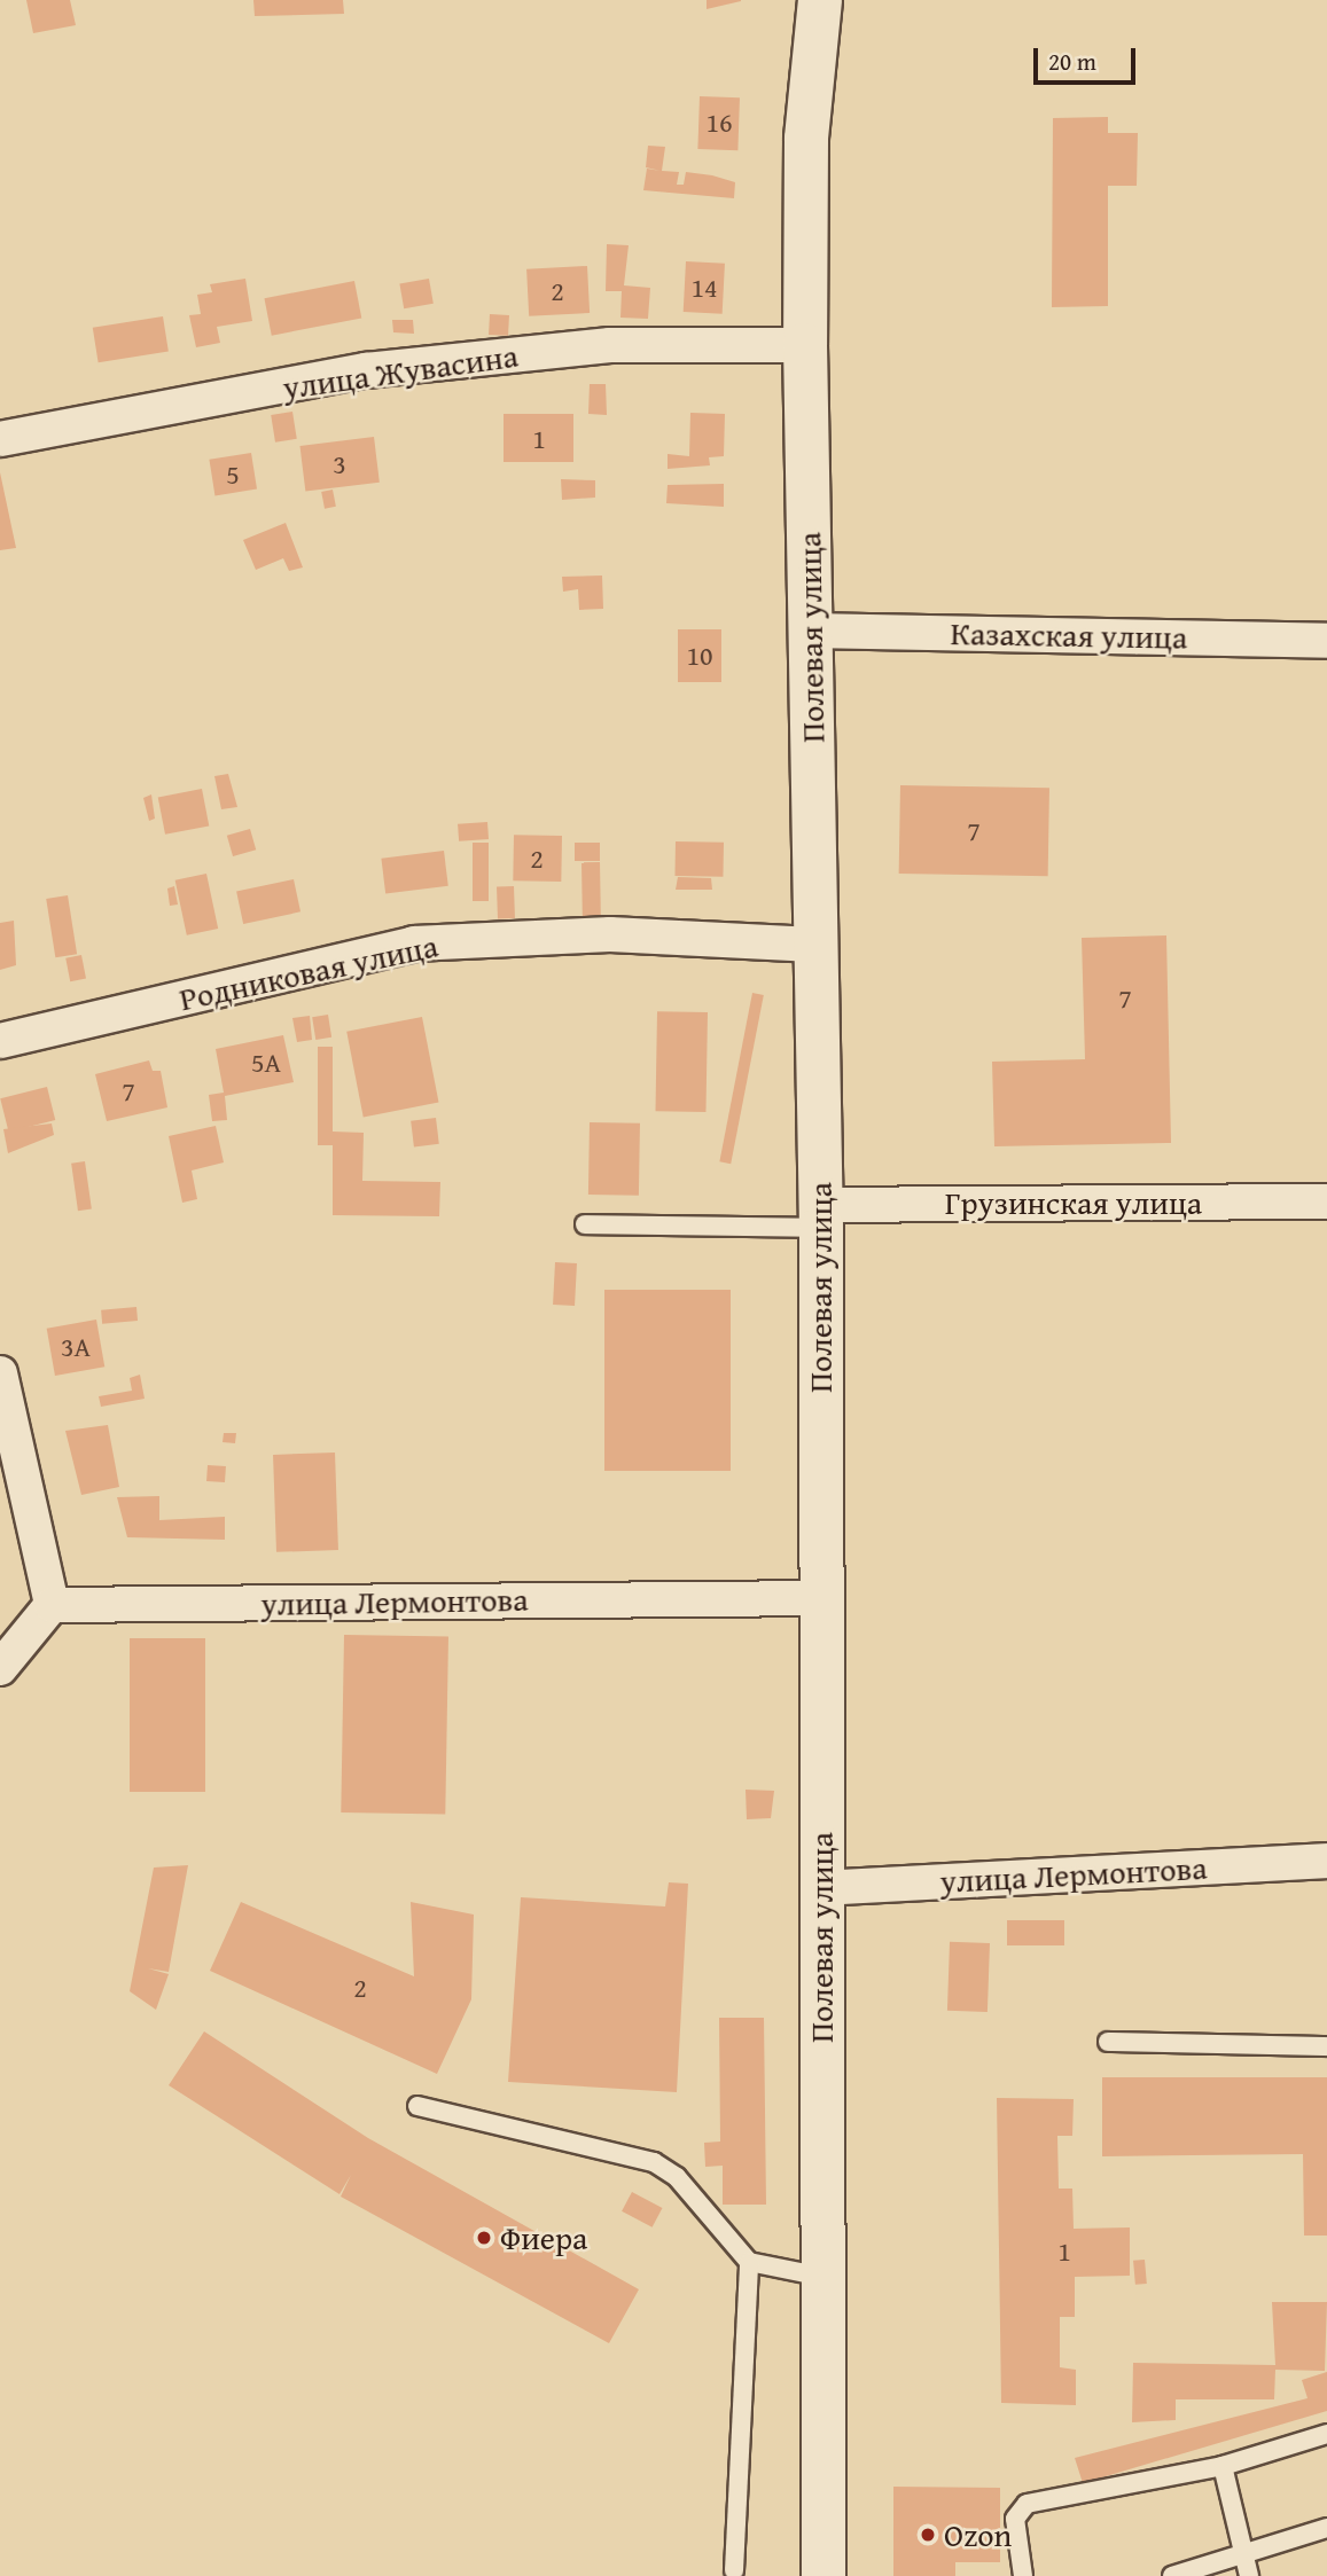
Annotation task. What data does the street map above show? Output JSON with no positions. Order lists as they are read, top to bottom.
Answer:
{
  "streets": {
    "street": [
      "улица Жувасина",
      "Казахская улица",
      "Полевая улица",
      "Родниковая улица",
      "Грузинская улица",
      "улица Лермонтова"
    ]
  },
  "crossings": [
    ["улица Жувасина", "Полевая улица"],
    ["Казахская улица", "Полевая улица"],
    ["Полевая улица", "Родниковая улица"],
    ["Полевая улица", "Грузинская улица"],
    ["Полевая улица", "улица Лермонтова"]
  ],
  "places": ["Фиера", "Ozon"],
  "house_numbers": [
    "16",
    "14",
    "2",
    "1",
    "3",
    "5",
    "10",
    "7",
    "2",
    "7",
    "5А",
    "7",
    "3А",
    "2",
    "1"
  ],
  "scale_bar": "20 m"
}
